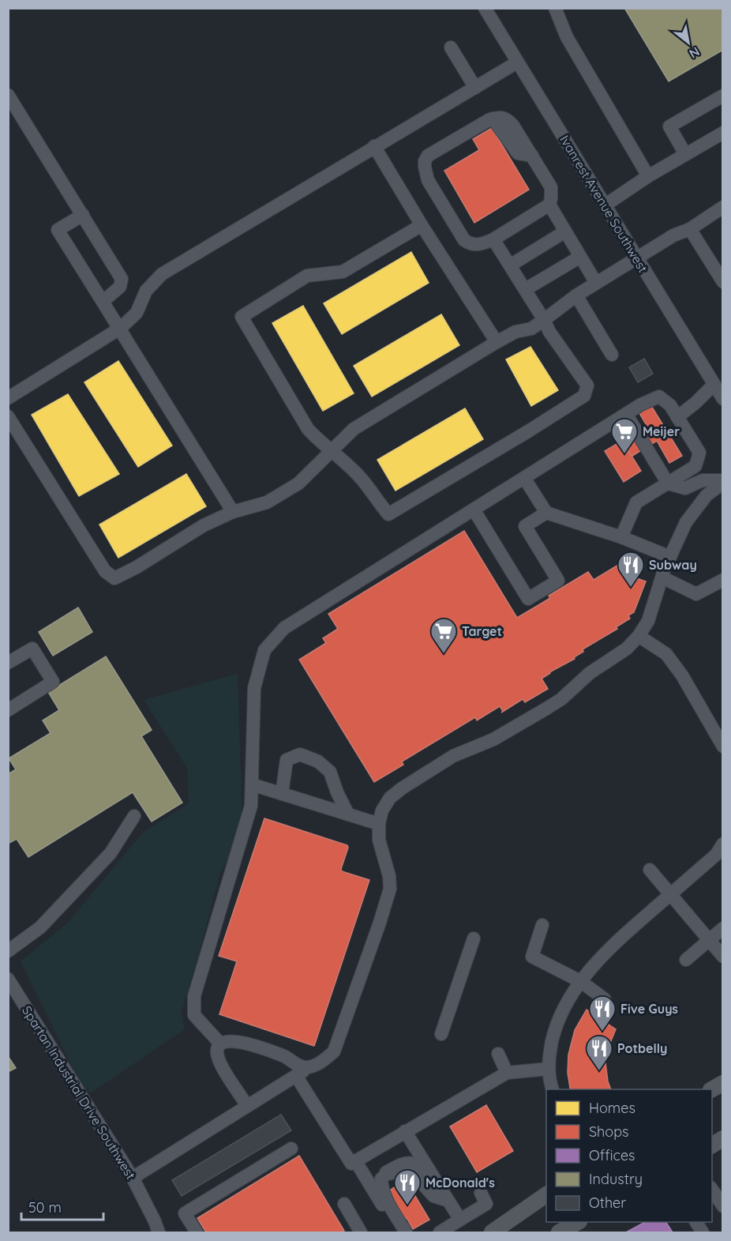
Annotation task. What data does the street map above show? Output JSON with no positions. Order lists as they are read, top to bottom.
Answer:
{
  "streets": {
    "street": ["Ivanrest Avenue Southwest", "Spartan Industrial Drive Southwest"]
  },
  "places": {
    "supermarket": ["Meijer", "Target"],
    "restaurant": [
      "Subway",
      "Five Guys",
      "Potbelly",
      "McDonald's"
    ]
  },
  "legend": [
    "Homes",
    "Shops",
    "Offices",
    "Industry",
    "Other"
  ],
  "scale_bar": "50 m",
  "north": "bottom right"
}
